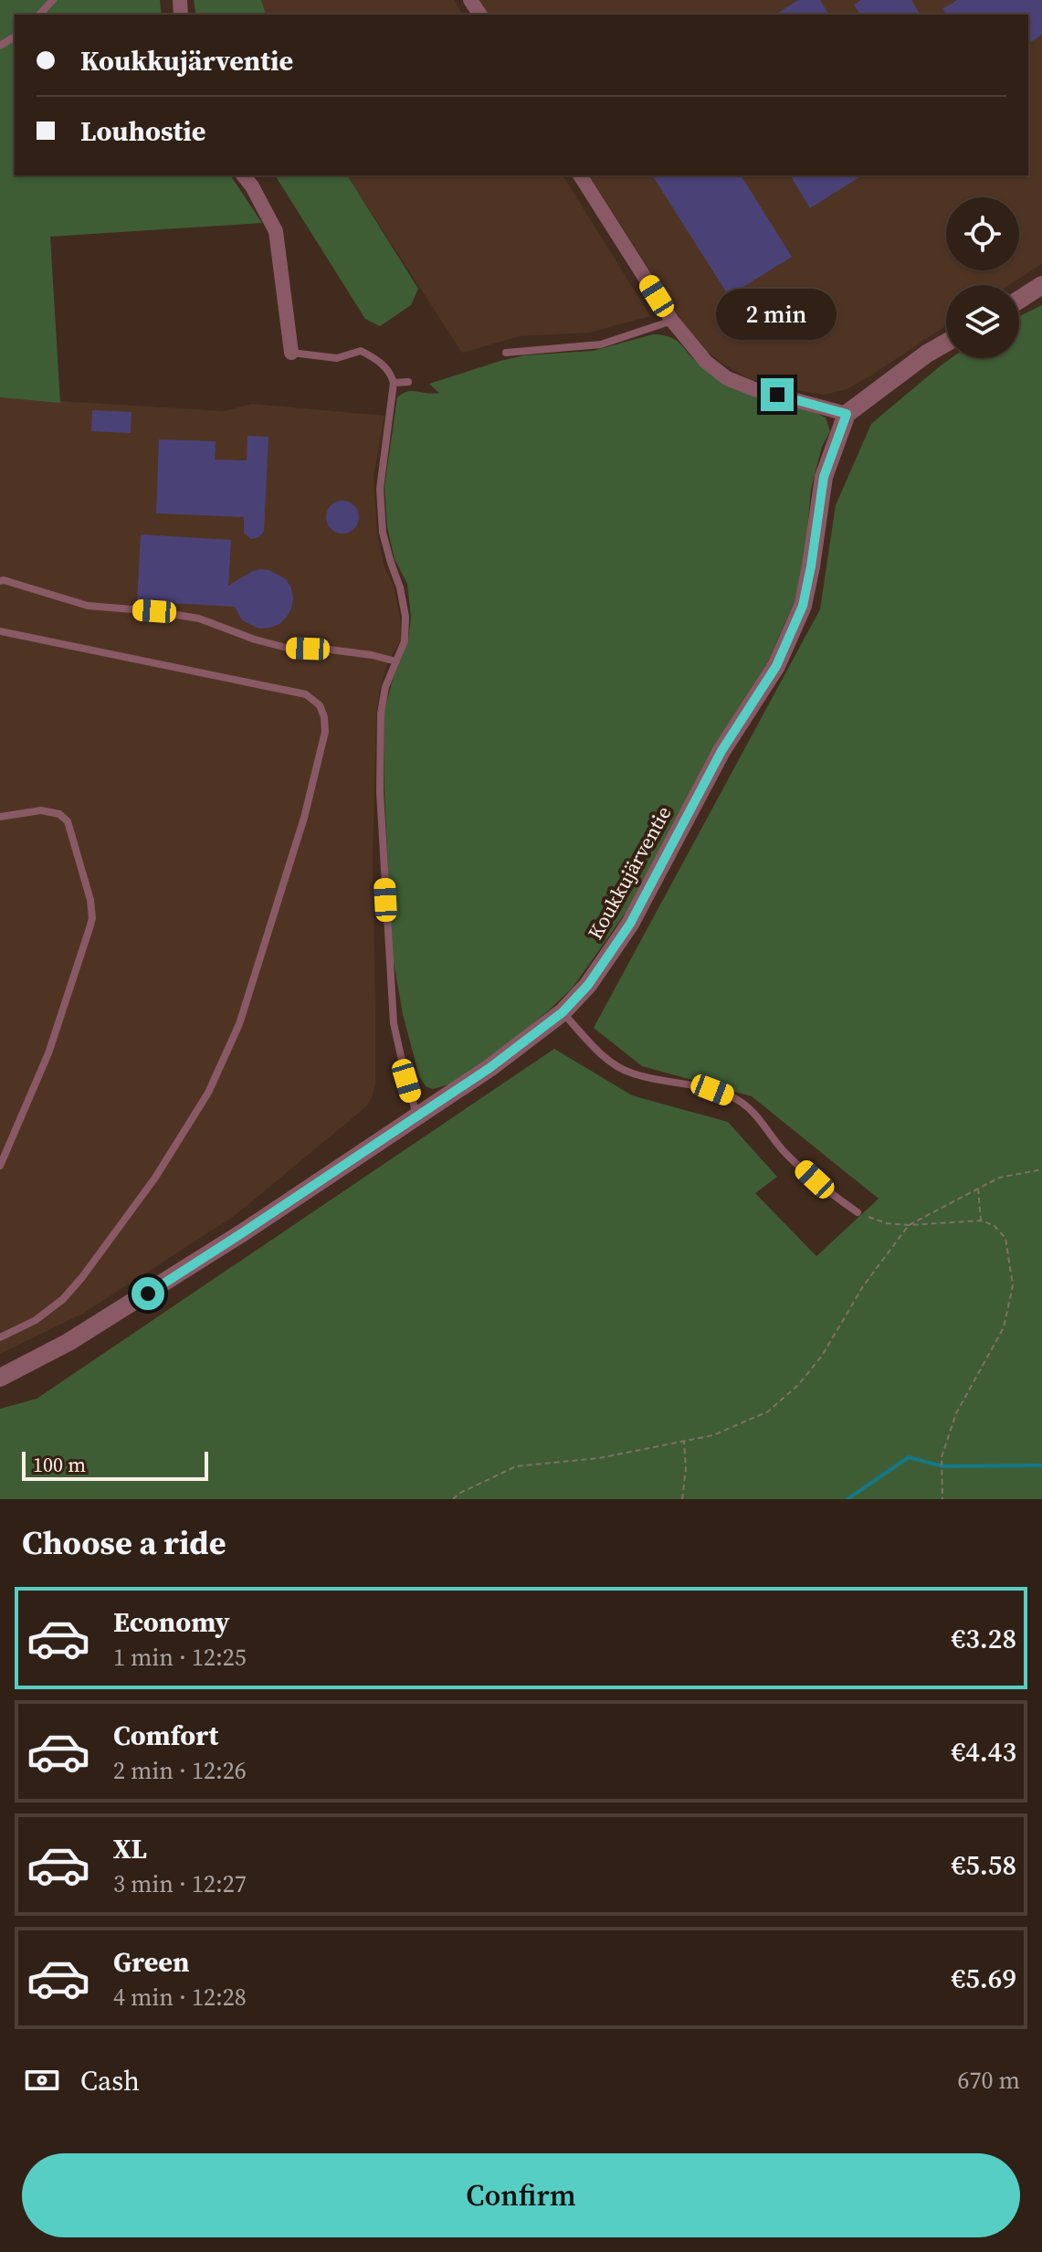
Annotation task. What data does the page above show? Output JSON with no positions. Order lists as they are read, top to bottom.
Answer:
{
  "streets": {
    "street": ["Koukkujärventie"]
  },
  "scale_bar": "100 m",
  "page": {
    "banner": ["Koukkujärventie", "Louhostie"],
    "bubble": "2 min",
    "scale": "100 m",
    "heading": "Choose a ride",
    "list": [
      {
        "name": "Economy",
        "note": "1 min · 12:25",
        "value": "€3.28"
      },
      {
        "name": "Comfort",
        "note": "2 min · 12:26",
        "value": "€4.43"
      },
      {
        "name": "XL",
        "note": "3 min · 12:27",
        "value": "€5.58"
      },
      {
        "name": "Green",
        "note": "4 min · 12:28",
        "value": "€5.69"
      }
    ],
    "pay": ["Cash", "670 m"],
    "buttons": "Confirm"
  }
}
